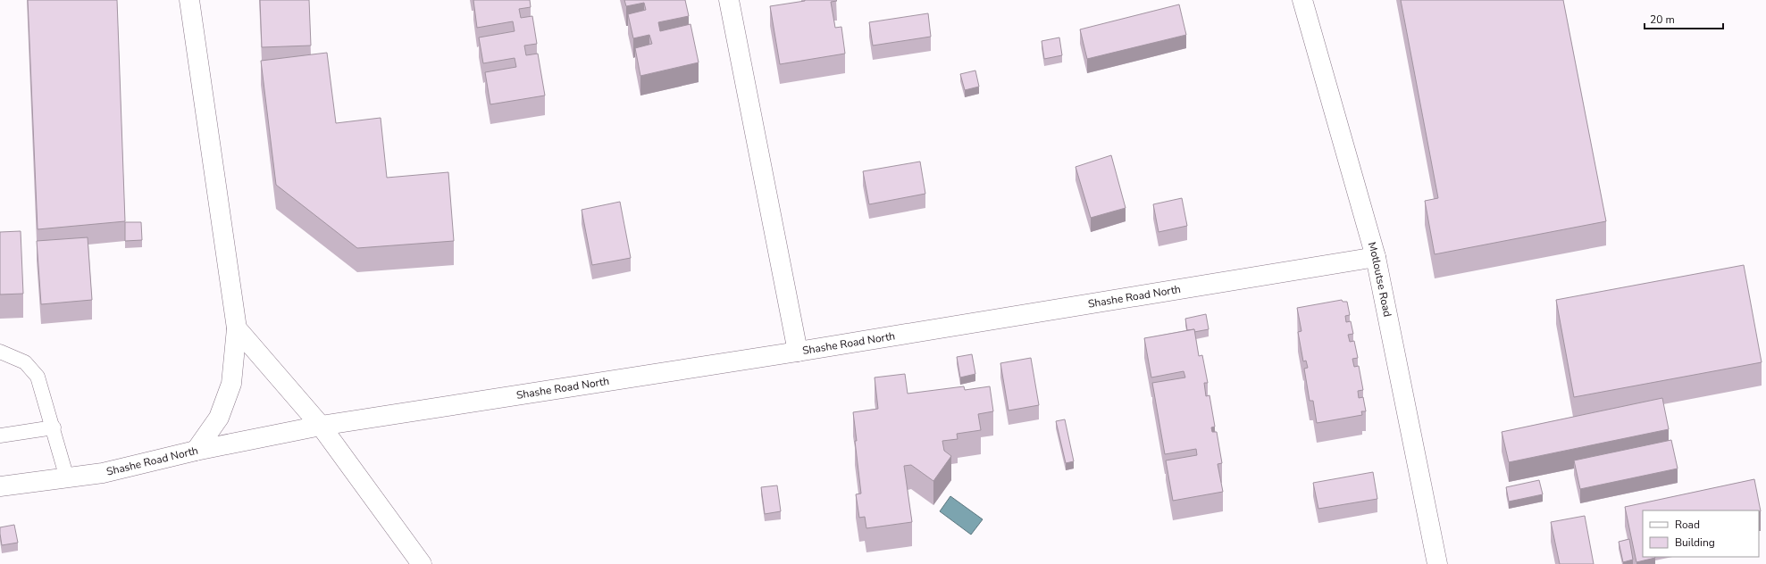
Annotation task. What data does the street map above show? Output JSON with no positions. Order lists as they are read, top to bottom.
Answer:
{
  "streets": {
    "street": ["Motloutse Road", "Shashe Road North"]
  },
  "crossings": [
    ["Motloutse Road", "Shashe Road North"]
  ],
  "legend": ["Road", "Building"],
  "scale_bar": "20 m"
}
